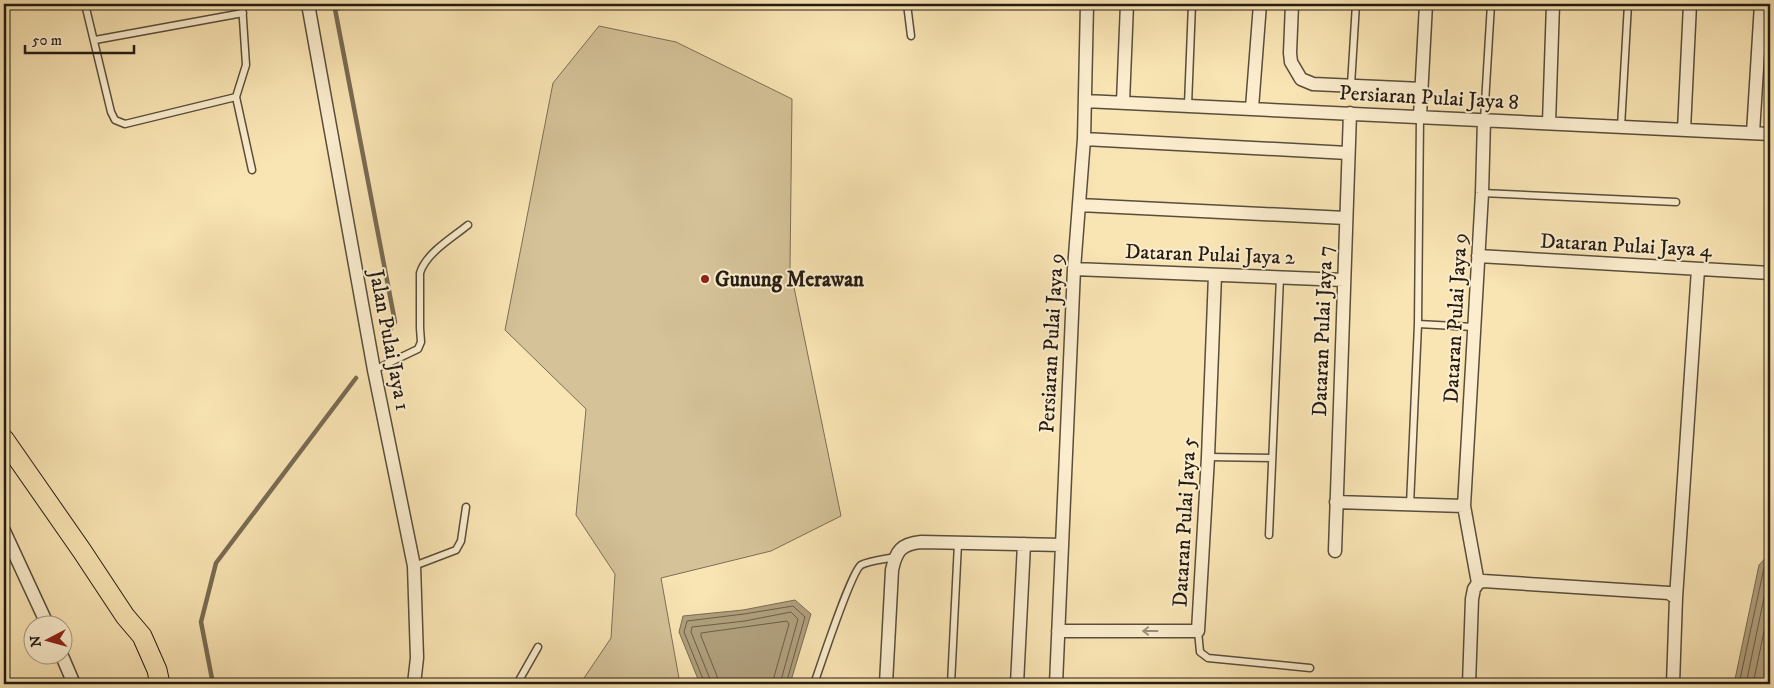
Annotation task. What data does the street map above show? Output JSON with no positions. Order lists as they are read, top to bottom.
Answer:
{
  "streets": {
    "street": [
      "Persiaran Pulai Jaya 8",
      "Dataran Pulai Jaya 4",
      "Dataran Pulai Jaya 2",
      "Dataran Pulai Jaya 9",
      "Dataran Pulai Jaya 7",
      "Jalan Pulai Jaya 1",
      "Persiaran Pulai Jaya 9",
      "Dataran Pulai Jaya 5"
    ]
  },
  "crossings": [
    ["Persiaran Pulai Jaya 8", "Dataran Pulai Jaya 9"],
    ["Persiaran Pulai Jaya 8", "Dataran Pulai Jaya 7"],
    ["Persiaran Pulai Jaya 8", "Persiaran Pulai Jaya 9"],
    ["Dataran Pulai Jaya 4", "Dataran Pulai Jaya 9"],
    ["Dataran Pulai Jaya 2", "Dataran Pulai Jaya 7"],
    ["Dataran Pulai Jaya 2", "Persiaran Pulai Jaya 9"],
    ["Dataran Pulai Jaya 2", "Dataran Pulai Jaya 5"],
    ["Persiaran Pulai Jaya 9", "Dataran Pulai Jaya 5"]
  ],
  "places": ["Gunung Merawan"],
  "scale_bar": "50 m",
  "north": "left"
}
